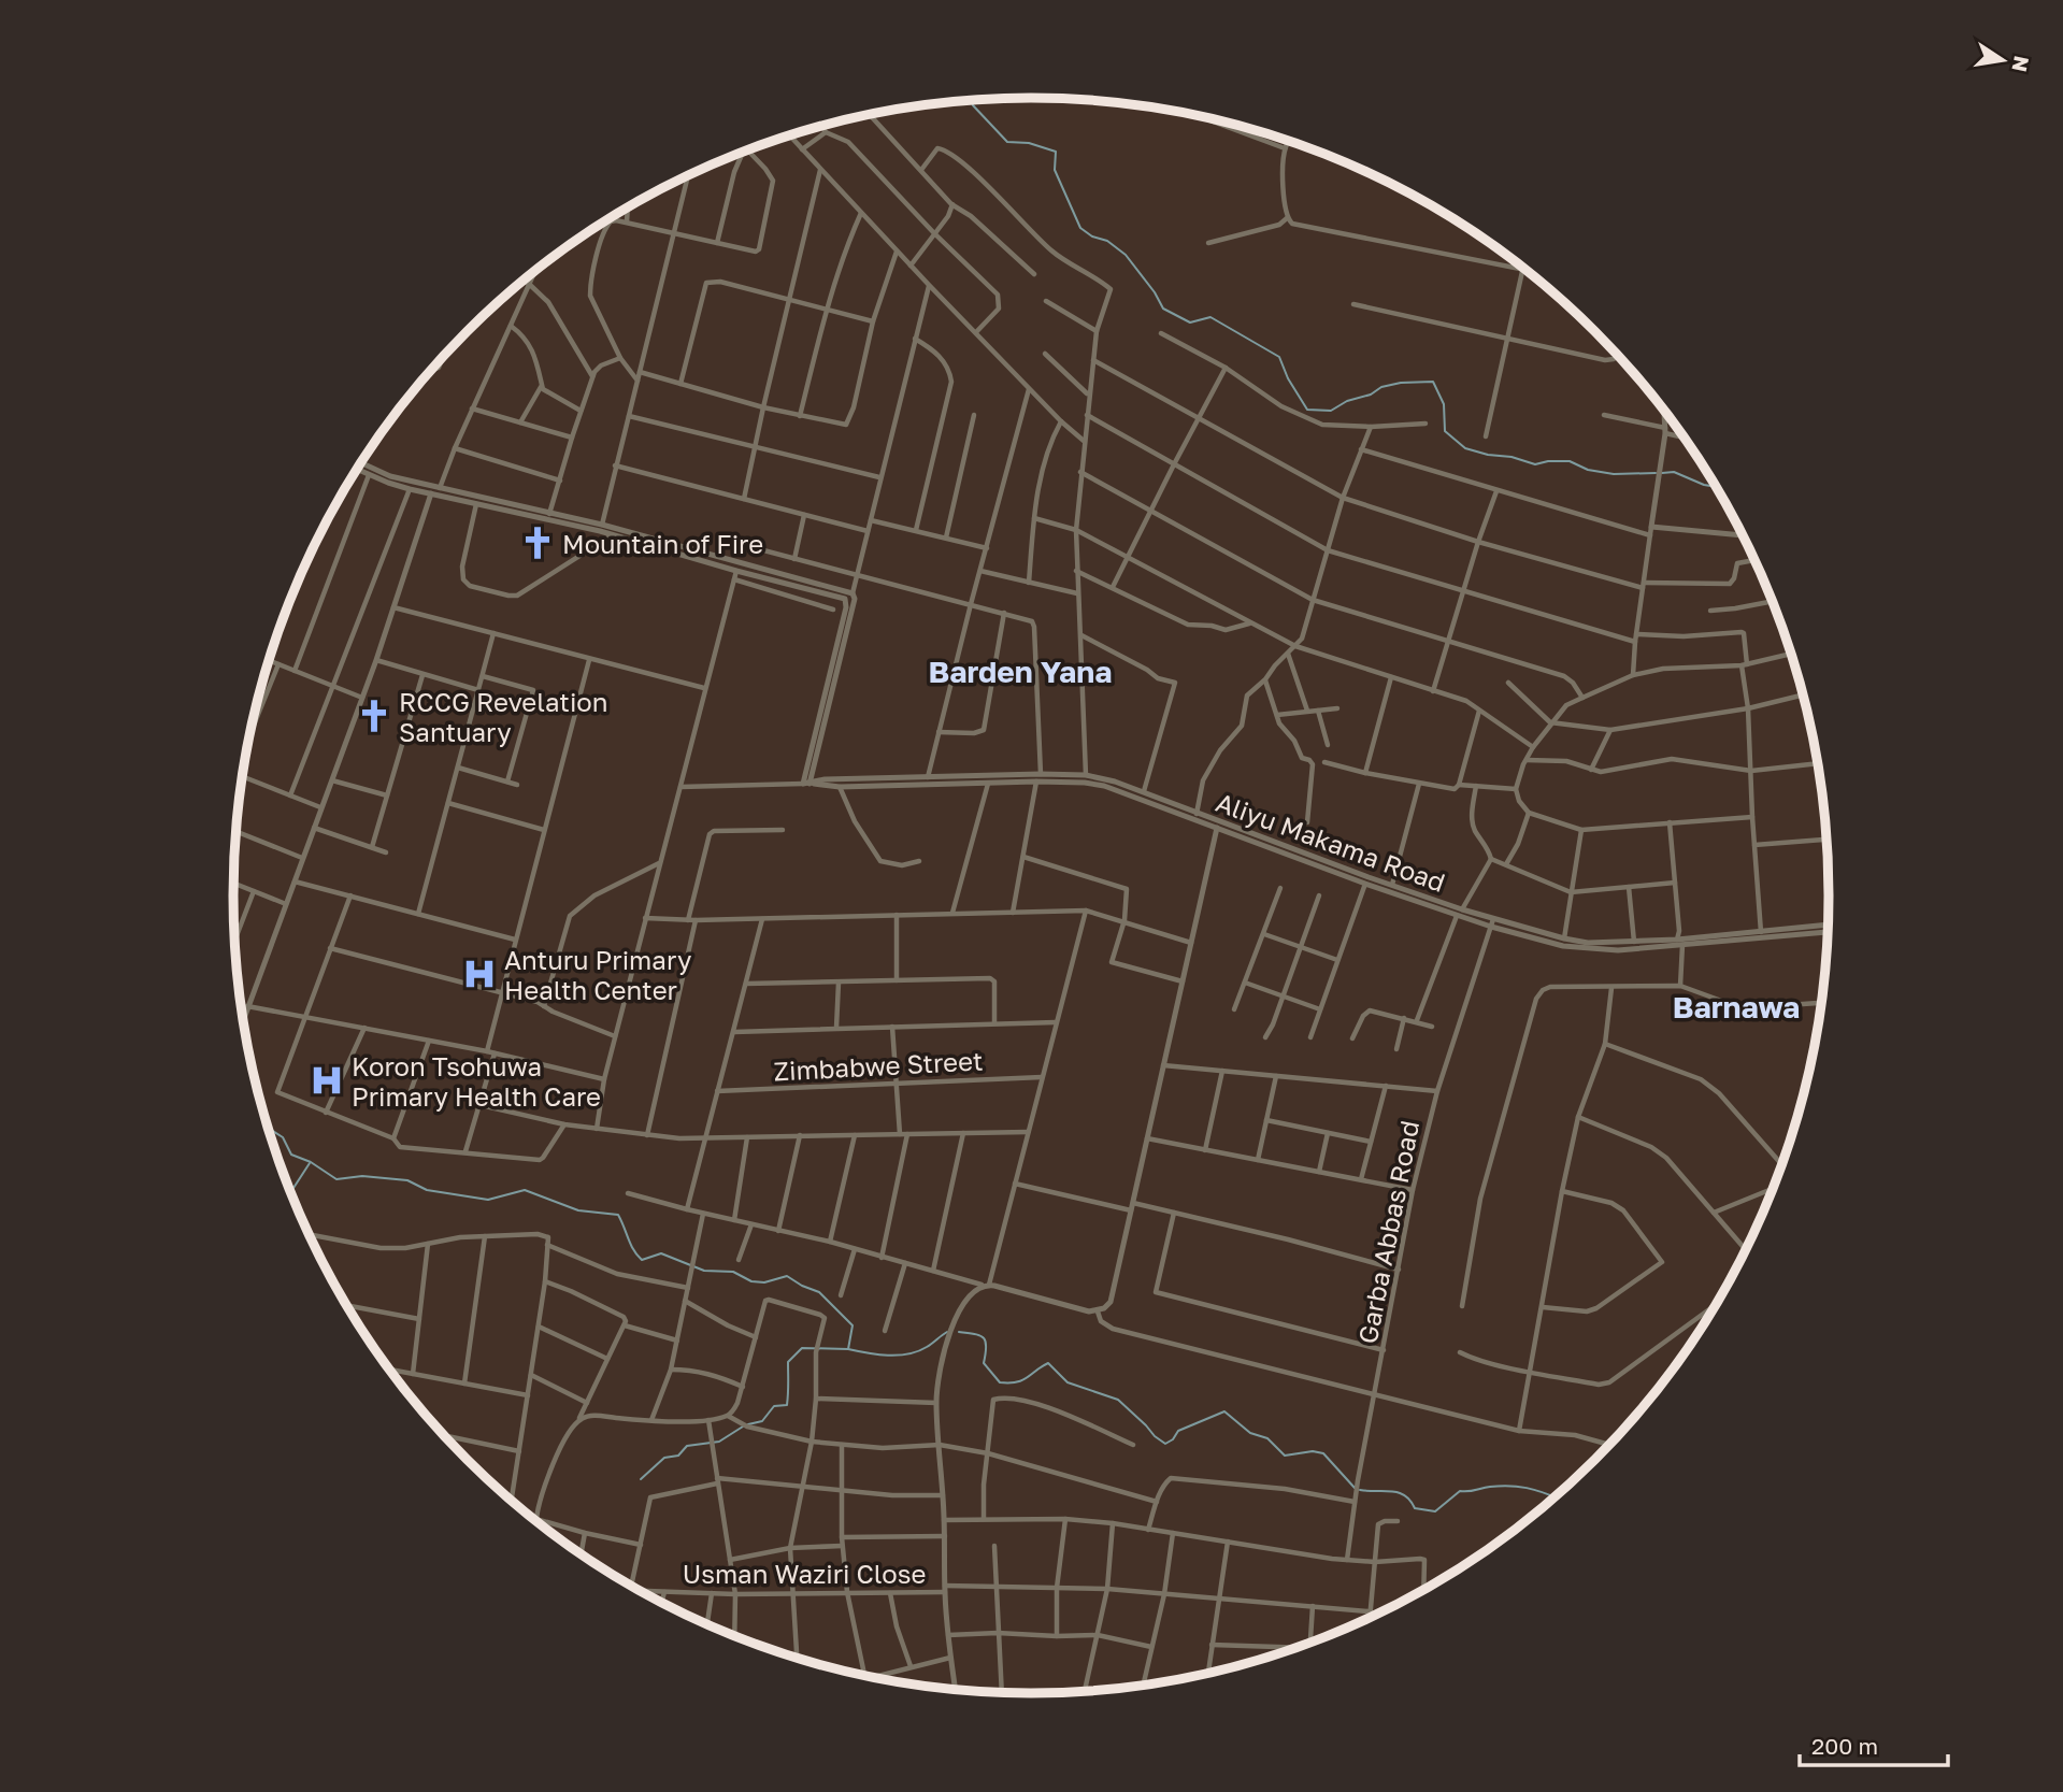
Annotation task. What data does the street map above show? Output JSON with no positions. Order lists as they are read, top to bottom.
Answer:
{
  "streets": {
    "street": [
      "Aliyu Makama Road",
      "Zimbabwe Street",
      "Garba Abbas Road",
      "Usman Waziri Close"
    ]
  },
  "crossings": [
    ["Aliyu Makama Road", "Garba Abbas Road"]
  ],
  "districts": ["Barden Yana", "Barnawa"],
  "places": {
    "church": ["Mountain of Fire", "RCCG Revelation Santuary"],
    "hospital": ["Anturu Primary Health Center", "Koron Tsohuwa Primary Health Care"]
  },
  "scale_bar": "200 m",
  "north": "right"
}
